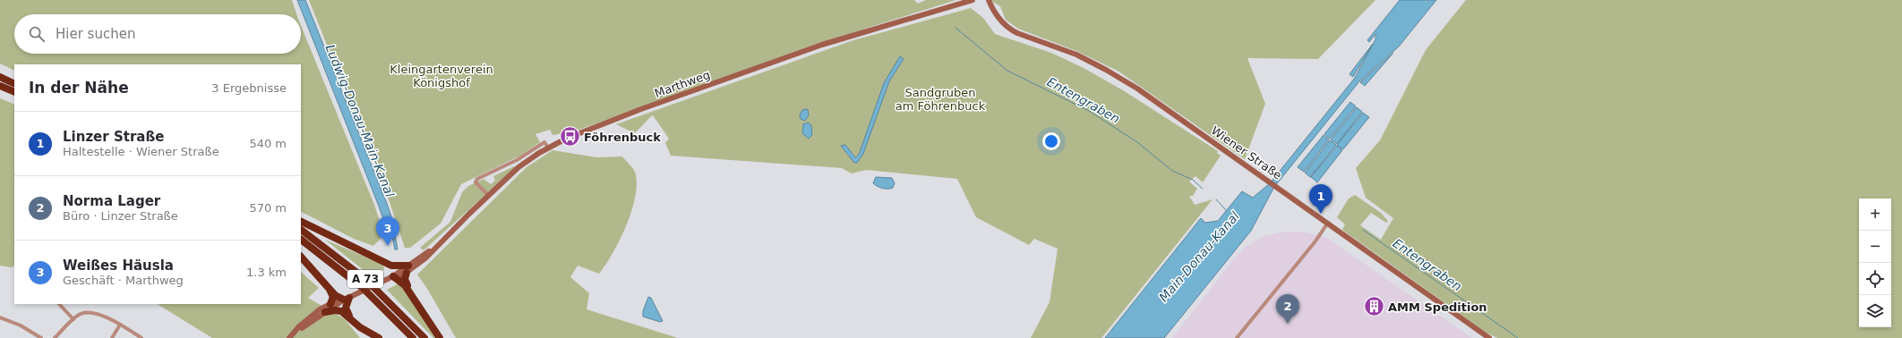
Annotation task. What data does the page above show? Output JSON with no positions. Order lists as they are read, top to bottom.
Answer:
{
  "streets": {
    "highway": ["A 73"],
    "main road": ["Marthweg", "Wiener Straße"]
  },
  "crossings": [
    ["Marthweg", "A 73"]
  ],
  "water": ["Entengraben", "Ludwig-Donau-Main-Kanal", "Main-Donau-Kanal"],
  "parks": ["Kleingartenverein Königshof", "Sandgruben am Föhrenbuck"],
  "places": {
    "bus stop": ["Föhrenbuck"],
    "building": ["AMM Spedition"]
  },
  "page": {
    "search": "Hier suchen",
    "heading": ["In der Nähe", "3 Ergebnisse"],
    "list": [
      {
        "mark": "1",
        "name": "Linzer Straße",
        "note": "Haltestelle · Wiener Straße",
        "value": "540 m"
      },
      {
        "mark": "2",
        "name": "Norma Lager",
        "note": "Büro · Linzer Straße",
        "value": "570 m"
      },
      {
        "mark": "3",
        "name": "Weißes Häusla",
        "note": "Geschäft · Marthweg",
        "value": "1.3 km"
      }
    ],
    "pins": ["1", "3", "2"],
    "map_buttons": ["+", "−"]
  }
}
